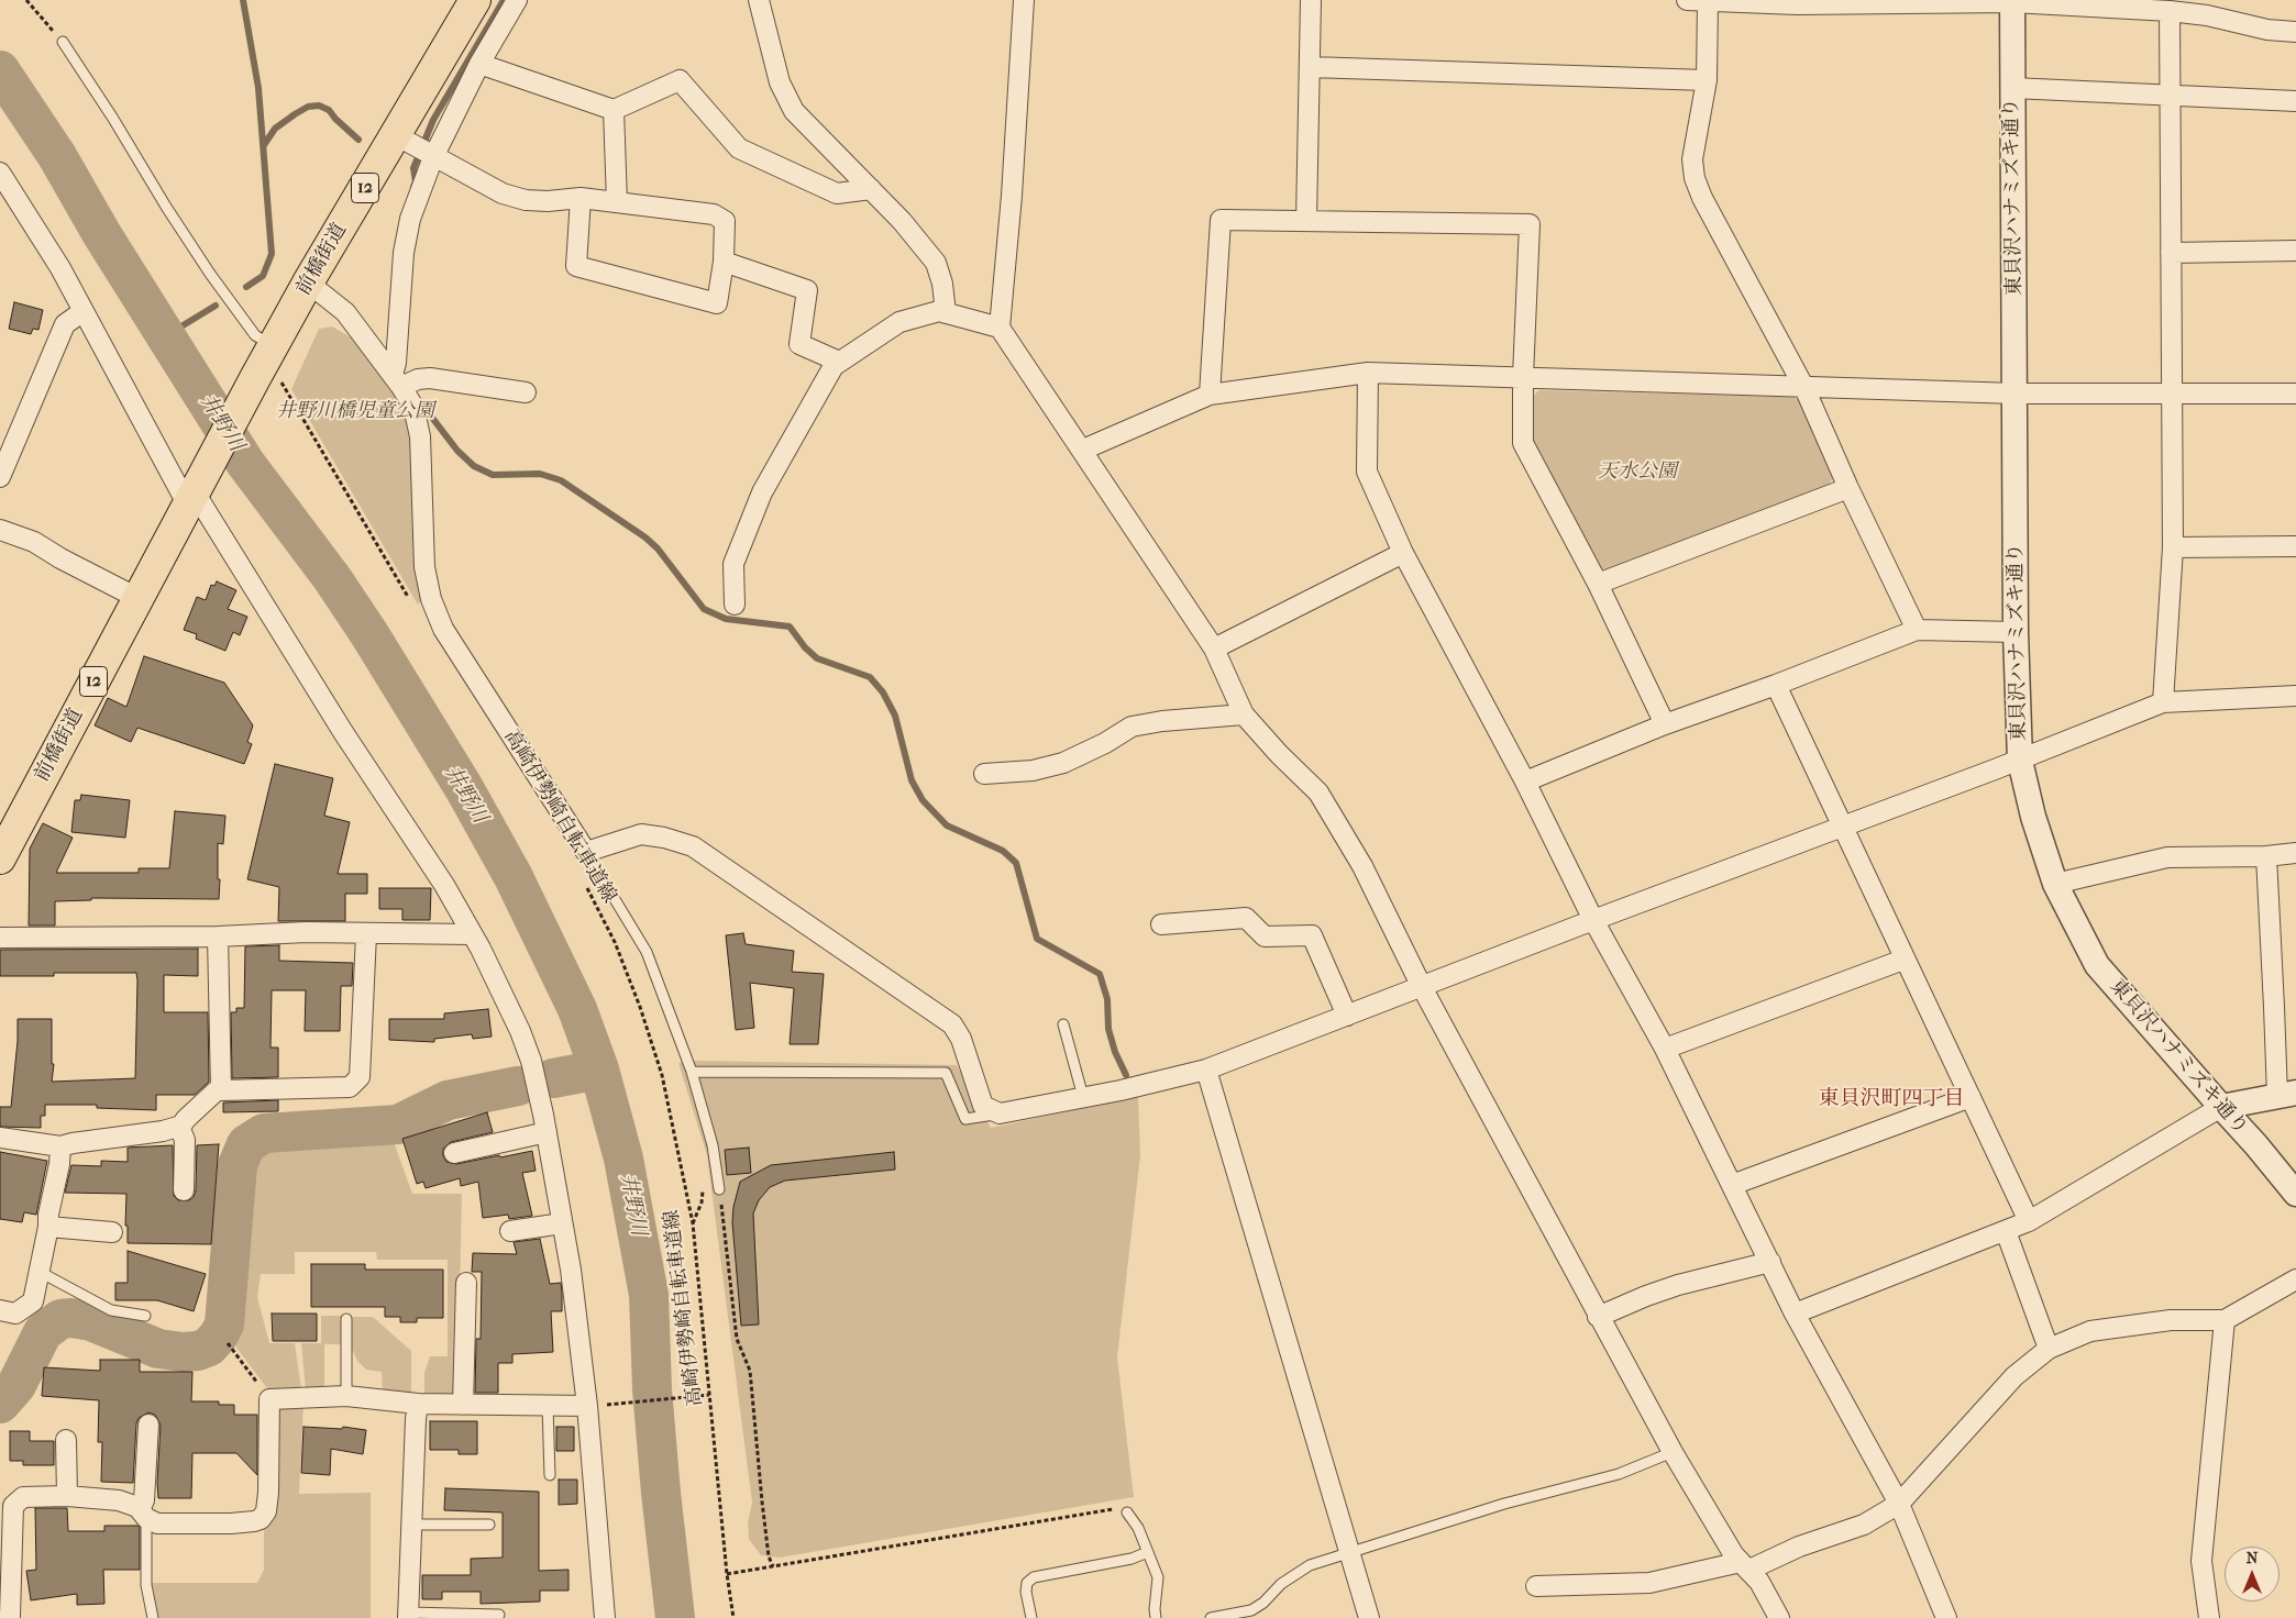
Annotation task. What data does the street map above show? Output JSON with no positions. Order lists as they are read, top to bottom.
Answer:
{
  "streets": {
    "main road": ["12", "前橋街道"],
    "street": ["東貝沢ハナミズキ通り"],
    "path": ["高崎伊勢崎自転車道線"]
  },
  "crossings": [
    ["12", "前橋街道"]
  ],
  "districts": ["東貝沢町四丁目"],
  "water": ["井野川"],
  "parks": ["井野川橋児童公園", "天水公園"],
  "north": "top"
}
